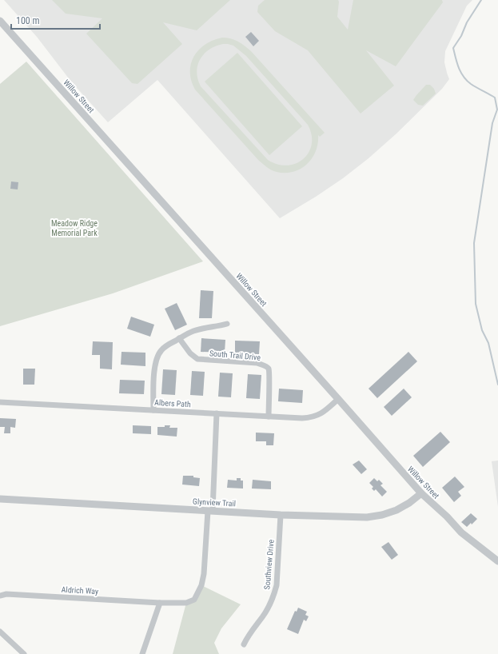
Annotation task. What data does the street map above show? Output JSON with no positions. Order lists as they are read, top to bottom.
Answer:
{
  "streets": {
    "street": [
      "Willow Street",
      "South Trail Drive",
      "Albers Path",
      "Glynview Trail",
      "Southview Drive",
      "Aldrich Way"
    ]
  },
  "crossings": [
    ["Willow Street", "Albers Path"],
    ["Willow Street", "Glynview Trail"],
    ["South Trail Drive", "Albers Path"],
    ["Albers Path", "Aldrich Way"],
    ["Glynview Trail", "Southview Drive"],
    ["Glynview Trail", "Aldrich Way"]
  ],
  "parks": ["Meadow Ridge Memorial Park"],
  "scale_bar": "100 m"
}
